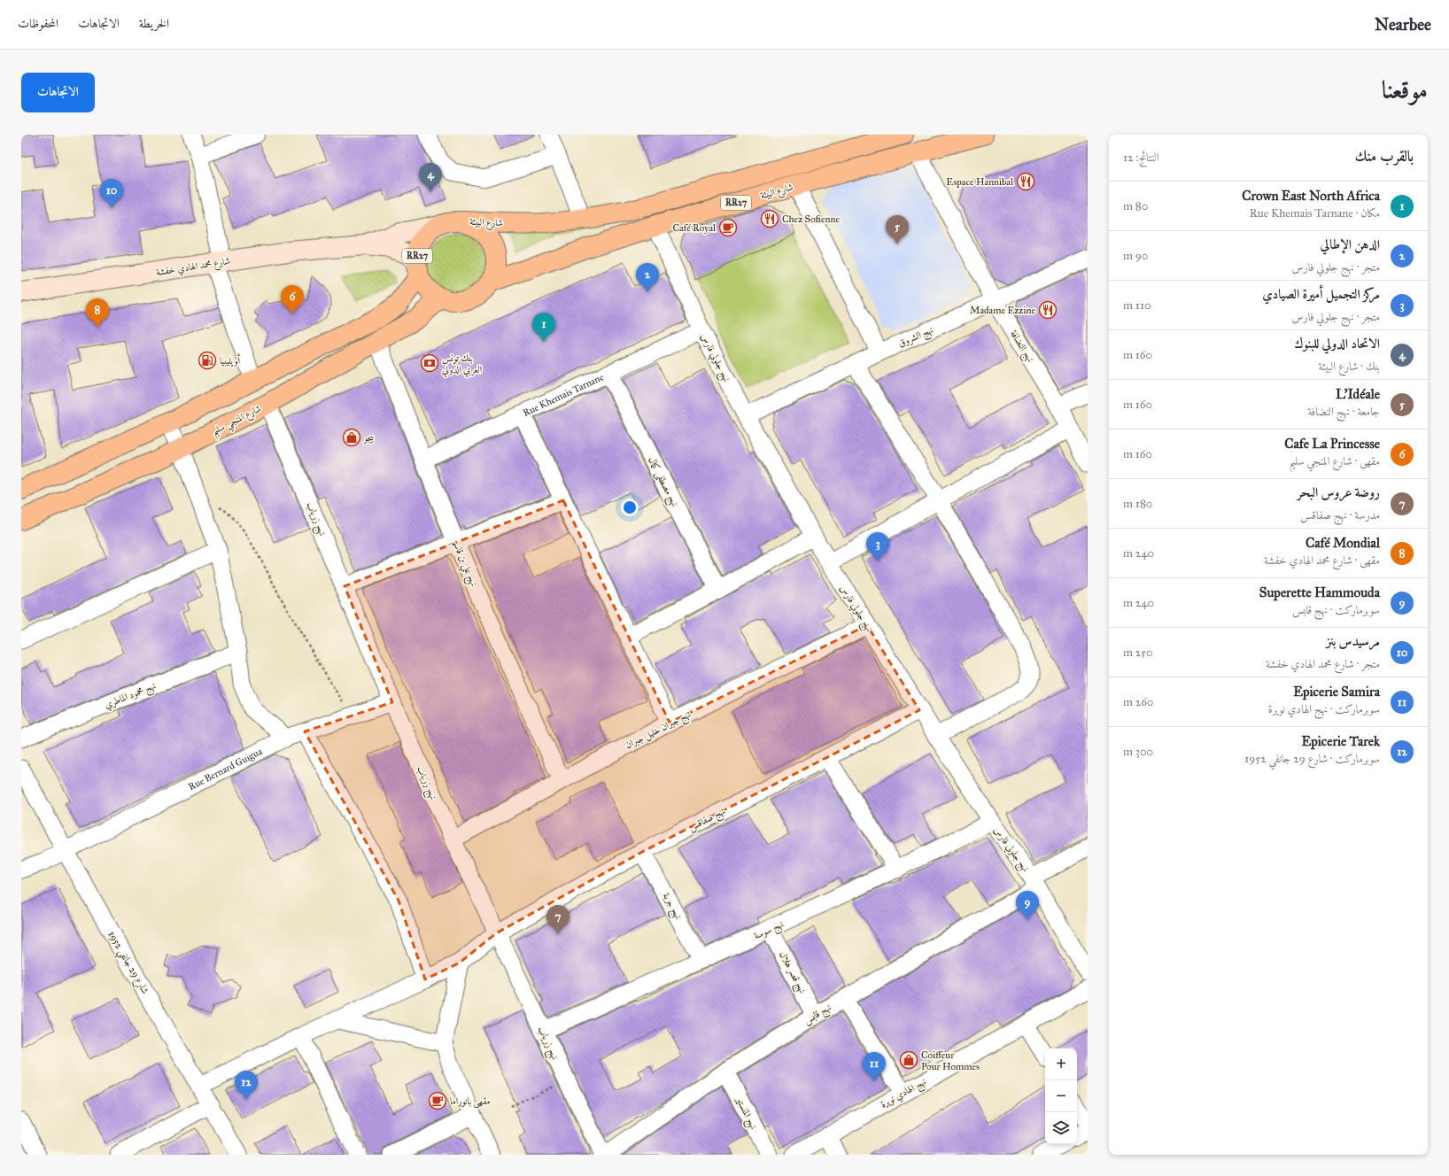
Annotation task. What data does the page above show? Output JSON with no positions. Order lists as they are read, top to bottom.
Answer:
{
  "streets": {
    "main road": [
      "شارع البيئة",
      "RR27",
      "شارع محمد الهادي خفشة",
      "شارع المنجي سليم"
    ],
    "street": [
      "نهج الشروق",
      "نهج النضافة",
      "نهج جلولي فارس",
      "Rue Khemais Tarnane",
      "نهج مصطفى كمال",
      "نهج زرياب",
      "نهج علي بن قاسم",
      "نهج محمود الماطري",
      "نهج جبران خليل جبران",
      "Rue Bernard Guigua",
      "نهج صفاقس",
      "نهج جربة",
      "نهج سوسة",
      "شارع 29 جانفي 1952",
      "نهج قصر هلال",
      "نهج قابس",
      "نهج الهادي نويرة",
      "نهج المنستير"
    ]
  },
  "crossings": [
    ["شارع البيئة", "RR27"],
    ["شارع البيئة", "نهج النضافة"],
    ["شارع البيئة", "نهج جلولي فارس"],
    ["شارع البيئة", "شارع المنجي سليم"],
    ["RR27", "شارع المنجي سليم"],
    ["نهج الشروق", "نهج النضافة"],
    ["نهج الشروق", "نهج جلولي فارس"],
    ["نهج جلولي فارس", "Rue Khemais Tarnane"],
    ["نهج جلولي فارس", "نهج جبران خليل جبران"],
    ["نهج جلولي فارس", "نهج صفاقس"],
    ["نهج جلولي فارس", "نهج سوسة"],
    ["نهج جلولي فارس", "نهج قابس"],
    ["Rue Khemais Tarnane", "نهج مصطفى كمال"],
    ["Rue Khemais Tarnane", "نهج علي بن قاسم"],
    ["شارع المنجي سليم", "نهج زرياب"],
    ["شارع المنجي سليم", "نهج علي بن قاسم"],
    ["نهج زرياب", "نهج جبران خليل جبران"],
    ["نهج زرياب", "Rue Bernard Guigua"],
    ["نهج زرياب", "نهج صفاقس"],
    ["نهج زرياب", "نهج سوسة"],
    ["نهج علي بن قاسم", "نهج جبران خليل جبران"],
    ["Rue Bernard Guigua", "شارع 29 جانفي 1952"],
    ["نهج صفاقس", "نهج جربة"],
    ["نهج صفاقس", "شارع 29 جانفي 1952"],
    ["نهج جربة", "نهج سوسة"],
    ["نهج سوسة", "نهج قصر هلال"],
    ["نهج قصر هلال", "نهج قابس"],
    ["نهج قابس", "نهج المنستير"]
  ],
  "places": {
    "restaurant": ["Espace Hannibal", "Chez Sofienne", "Madame Ezzine"],
    "cafe": ["Café Royal", "مقهى بانوراما"],
    "fuel station": ["أويليبيا"],
    "bank": ["بنك تونس العربي الدولي"],
    "shop": ["بيجو", "Coiffeur Pour Hommes"]
  },
  "page": {
    "header": "Nearbee",
    "nav": ["الخريطة", "الاتجاهات", "المحفوظات"],
    "title": "موقعنا",
    "buttons": "الاتجاهات",
    "heading": ["بالقرب منك", "النتائج: 12"],
    "pins": [
      "4",
      "10",
      "5",
      "2",
      "6",
      "8",
      "1",
      "3",
      "9",
      "7",
      "11",
      "12"
    ],
    "list": [
      {
        "mark": "1",
        "name": "Crown East North Africa",
        "note": "مكان · Rue Khemais Tarnane",
        "value": "80 m"
      },
      {
        "mark": "2",
        "name": "الدهن الإطالي",
        "note": "متجر · نهج جلولي فارس",
        "value": "90 m"
      },
      {
        "mark": "3",
        "name": "مركز التجميل أميرة الصيادي",
        "note": "متجر · نهج جلولي فارس",
        "value": "110 m"
      },
      {
        "mark": "4",
        "name": "الاتحاد الدولي للبنوك",
        "note": "بنك · شارع البيئة",
        "value": "160 m"
      },
      {
        "mark": "5",
        "name": "L'Idéale",
        "note": "جامعة · نهج النضافة",
        "value": "160 m"
      },
      {
        "mark": "6",
        "name": "Cafe La Princesse",
        "note": "مقهى · شارع المنجي سليم",
        "value": "160 m"
      },
      {
        "mark": "7",
        "name": "روضة عروس البحر",
        "note": "مدرسة · نهج صفاقس",
        "value": "180 m"
      },
      {
        "mark": "8",
        "name": "Café Mondial",
        "note": "مقهى · شارع محمد الهادي خفشة",
        "value": "240 m"
      },
      {
        "mark": "9",
        "name": "Superette Hammouda",
        "note": "سوبرماركت · نهج قابس",
        "value": "240 m"
      },
      {
        "mark": "10",
        "name": "مرسيدس بنز",
        "note": "متجر · شارع محمد الهادي خفشة",
        "value": "250 m"
      },
      {
        "mark": "11",
        "name": "Epicerie Samira",
        "note": "سوبرماركت · نهج الهادي نويرة",
        "value": "260 m"
      },
      {
        "mark": "12",
        "name": "Epicerie Tarek",
        "note": "سوبرماركت · شارع 29 جانفي 1952",
        "value": "300 m"
      }
    ],
    "map_buttons": ["+", "−"]
  }
}
